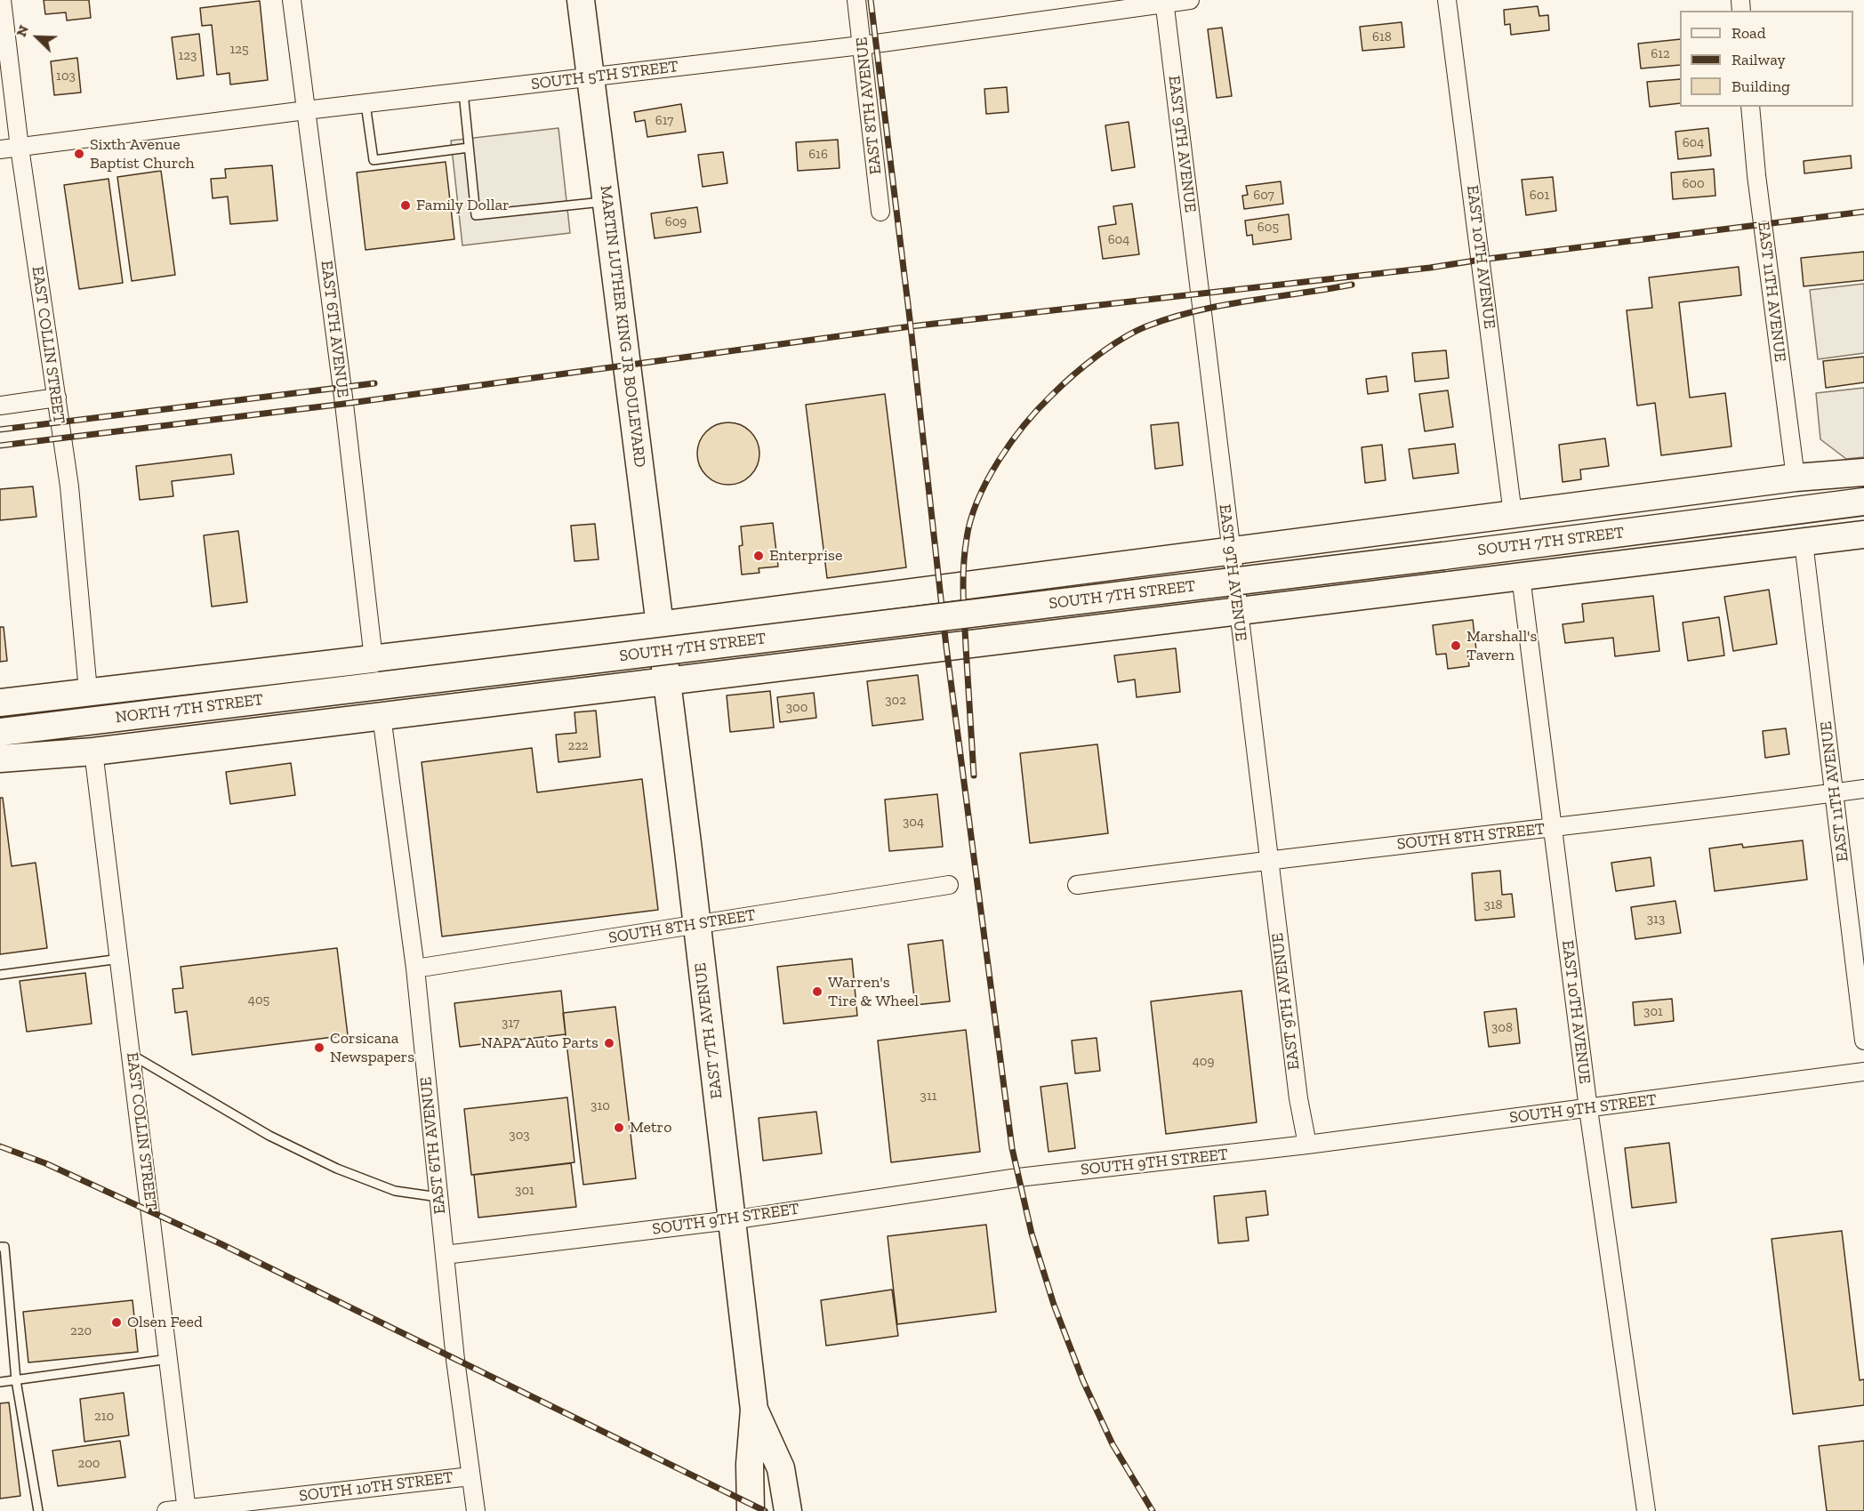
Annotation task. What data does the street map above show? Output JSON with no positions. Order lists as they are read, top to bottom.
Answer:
{
  "streets": {
    "main road": [
      "MARTIN LUTHER KING JR BOULEVARD",
      "SOUTH 7TH STREET",
      "NORTH 7TH STREET",
      "EAST 7TH AVENUE"
    ],
    "street": [
      "SOUTH 5TH STREET",
      "EAST 8TH AVENUE",
      "EAST 9TH AVENUE",
      "EAST 10TH AVENUE",
      "EAST 11TH AVENUE",
      "EAST 6TH AVENUE",
      "EAST COLLIN STREET",
      "SOUTH 8TH STREET",
      "SOUTH 9TH STREET",
      "SOUTH 10TH STREET"
    ]
  },
  "crossings": [
    ["SOUTH 5TH STREET", "EAST 8TH AVENUE"],
    ["SOUTH 5TH STREET", "EAST 9TH AVENUE"],
    ["SOUTH 5TH STREET", "MARTIN LUTHER KING JR BOULEVARD"],
    ["SOUTH 5TH STREET", "EAST 6TH AVENUE"],
    ["SOUTH 5TH STREET", "EAST COLLIN STREET"],
    ["EAST 9TH AVENUE", "SOUTH 8TH STREET"],
    ["EAST 9TH AVENUE", "SOUTH 9TH STREET"],
    ["EAST 10TH AVENUE", "SOUTH 8TH STREET"],
    ["EAST 10TH AVENUE", "SOUTH 9TH STREET"],
    ["EAST 11TH AVENUE", "SOUTH 8TH STREET"],
    ["MARTIN LUTHER KING JR BOULEVARD", "EAST 7TH AVENUE"],
    ["EAST 6TH AVENUE", "SOUTH 8TH STREET"],
    ["EAST 6TH AVENUE", "SOUTH 9TH STREET"],
    ["EAST 6TH AVENUE", "SOUTH 10TH STREET"],
    ["EAST COLLIN STREET", "SOUTH 10TH STREET"],
    ["SOUTH 7TH STREET", "NORTH 7TH STREET"],
    ["SOUTH 8TH STREET", "EAST 7TH AVENUE"],
    ["EAST 7TH AVENUE", "SOUTH 9TH STREET"]
  ],
  "places": [
    "Sixth Avenue Baptist Church",
    "Family Dollar",
    "Enterprise",
    "Marshall's Tavern",
    "Warren's Tire & Wheel",
    "NAPA Auto Parts",
    "Corsicana Newspapers",
    "Metro",
    "Olsen Feed"
  ],
  "house_numbers": [
    "618",
    "125",
    "612",
    "123",
    "103",
    "617",
    "604",
    "616",
    "600",
    "607",
    "601",
    "609",
    "605",
    "604",
    "302",
    "300",
    "222",
    "304",
    "318",
    "313",
    "405",
    "301",
    "317",
    "308",
    "409",
    "311",
    "310",
    "303",
    "301",
    "220",
    "210",
    "200"
  ],
  "legend": ["Road", "Railway", "Building"],
  "north": "top left"
}
